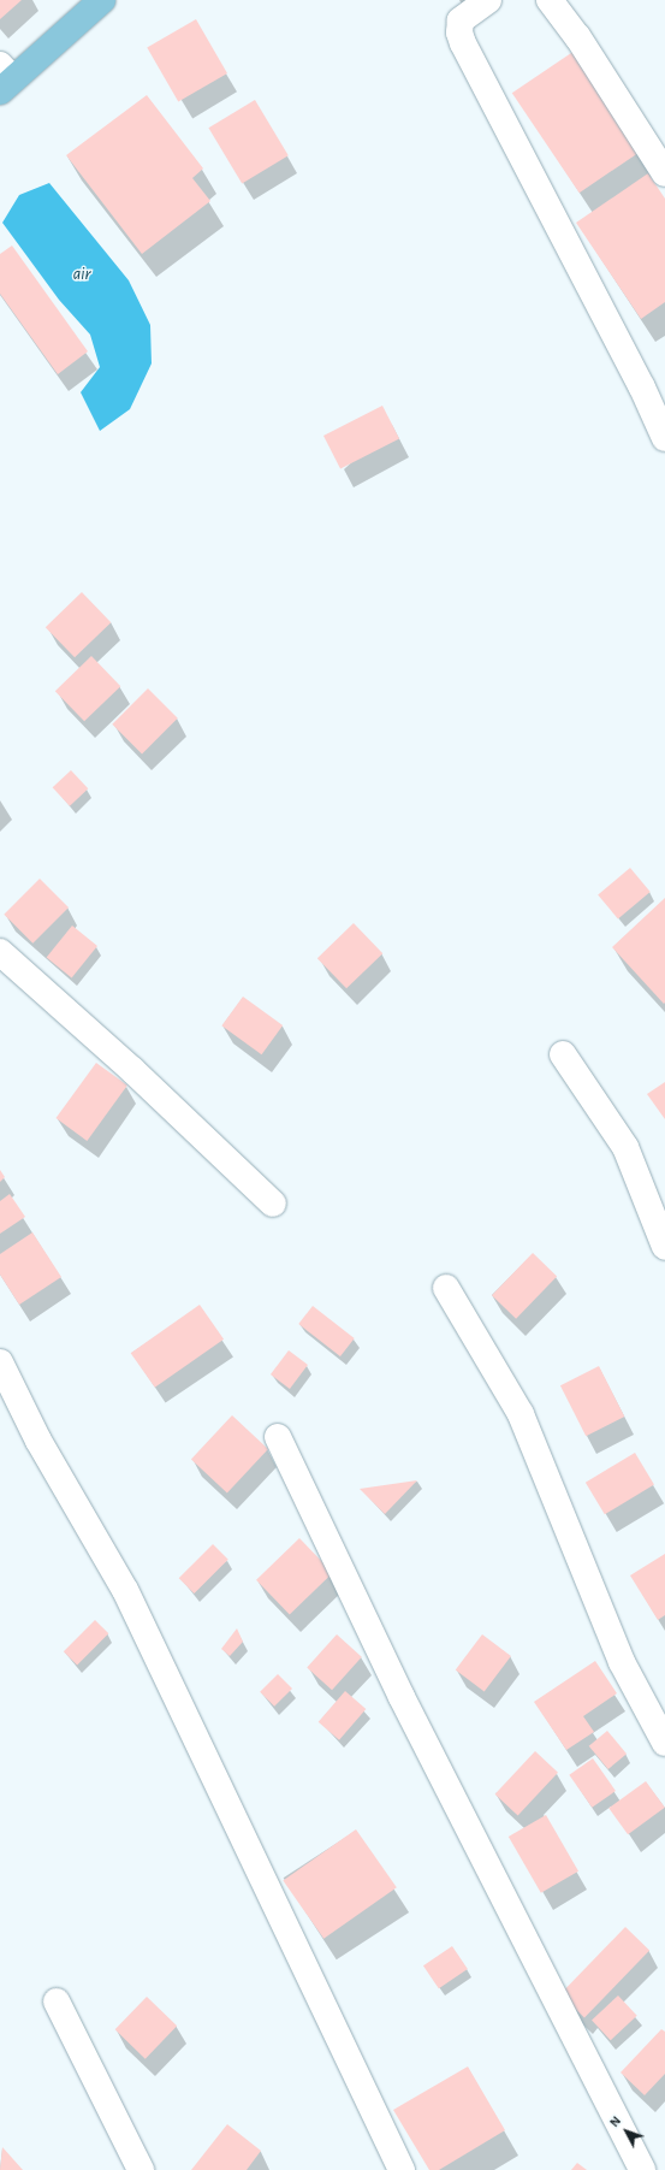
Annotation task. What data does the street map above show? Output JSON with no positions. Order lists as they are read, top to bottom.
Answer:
{
  "water": ["air"],
  "north": "top left"
}
